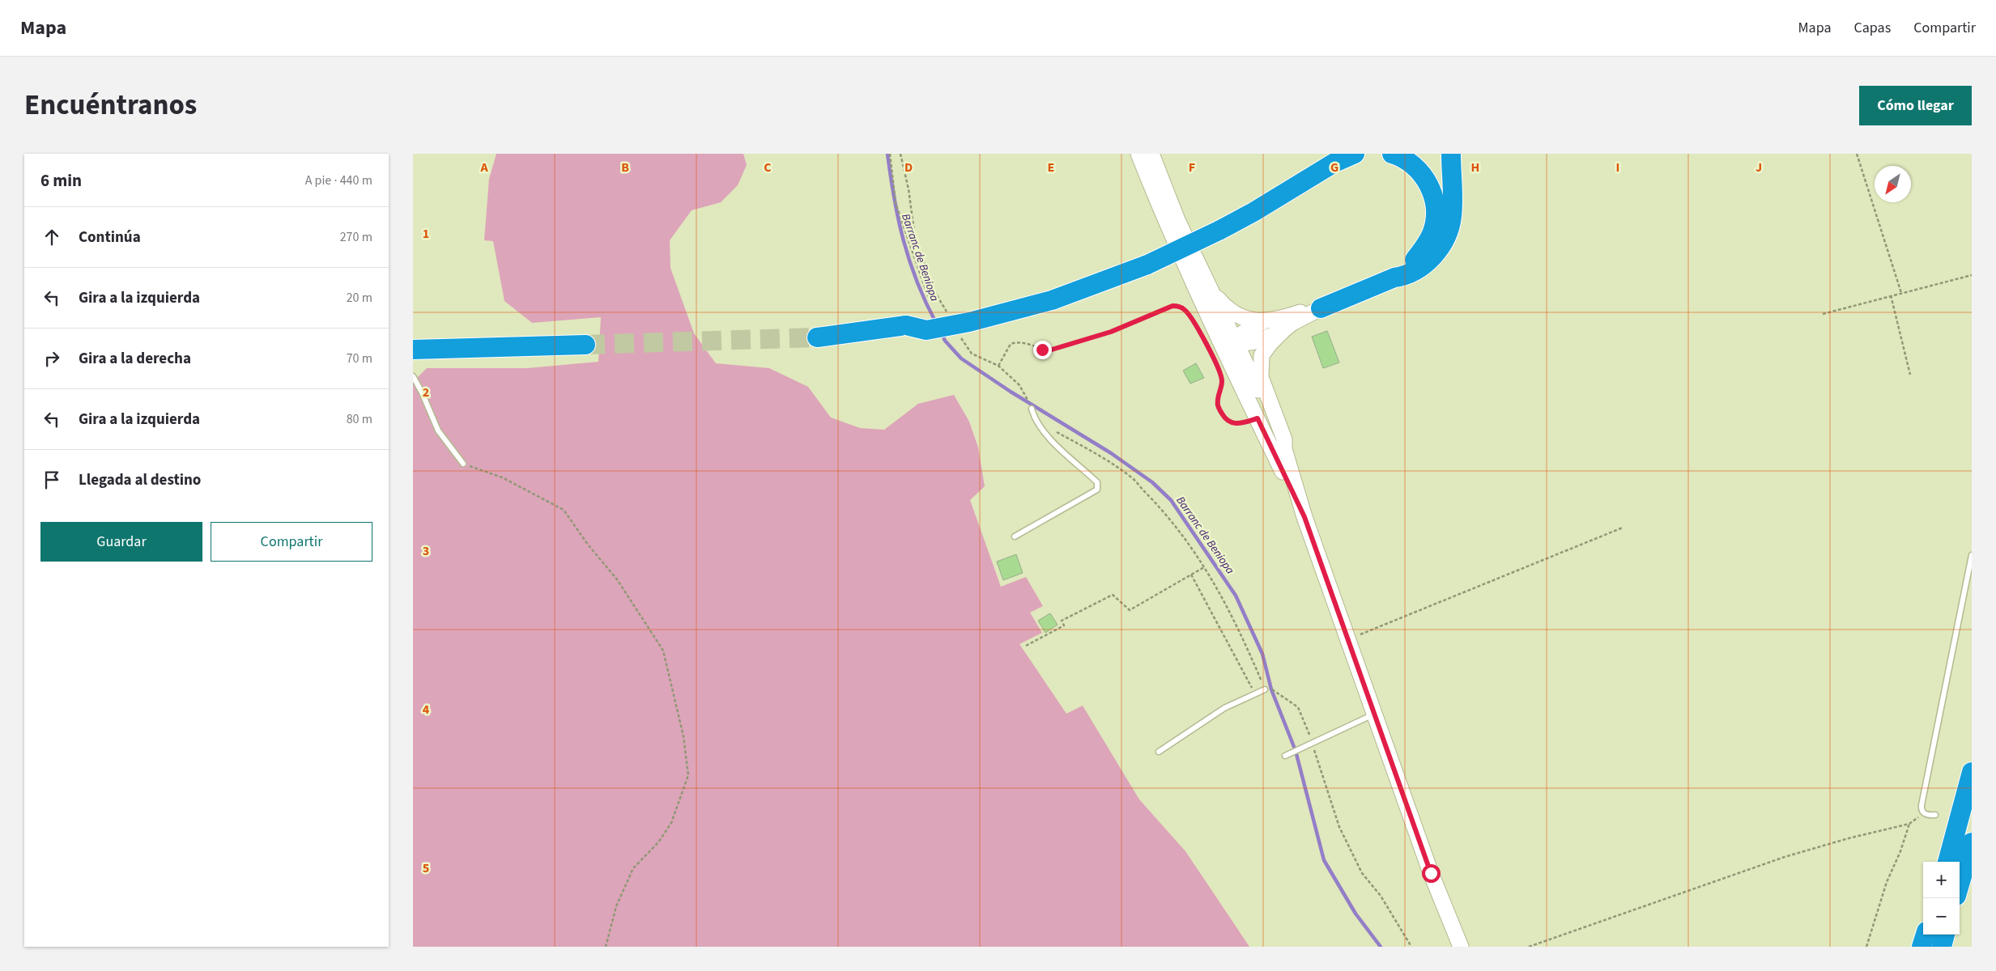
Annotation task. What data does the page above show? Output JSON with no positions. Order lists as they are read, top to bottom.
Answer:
{
  "water": ["Barranc de Beniopa"],
  "north": "bottom left",
  "page": {
    "header": "Mapa",
    "nav": ["Mapa", "Capas", "Compartir"],
    "title": "Encuéntranos",
    "buttons": [
      "Cómo llegar",
      ["Guardar", "Compartir"]
    ],
    "heading": ["6 min", "A pie · 440 m"],
    "list": [
      ["Continúa", "270 m"],
      ["Gira a la izquierda", "20 m"],
      ["Gira a la derecha", "70 m"],
      ["Gira a la izquierda", "80 m"],
      "Llegada al destino"
    ],
    "map_buttons": ["+", "−"]
  },
  "grid": {
    "columns": [
      "A",
      "B",
      "C",
      "D",
      "E",
      "F",
      "G",
      "H",
      "I",
      "J"
    ],
    "rows": [
      "1",
      "2",
      "3",
      "4",
      "5"
    ]
  }
}
